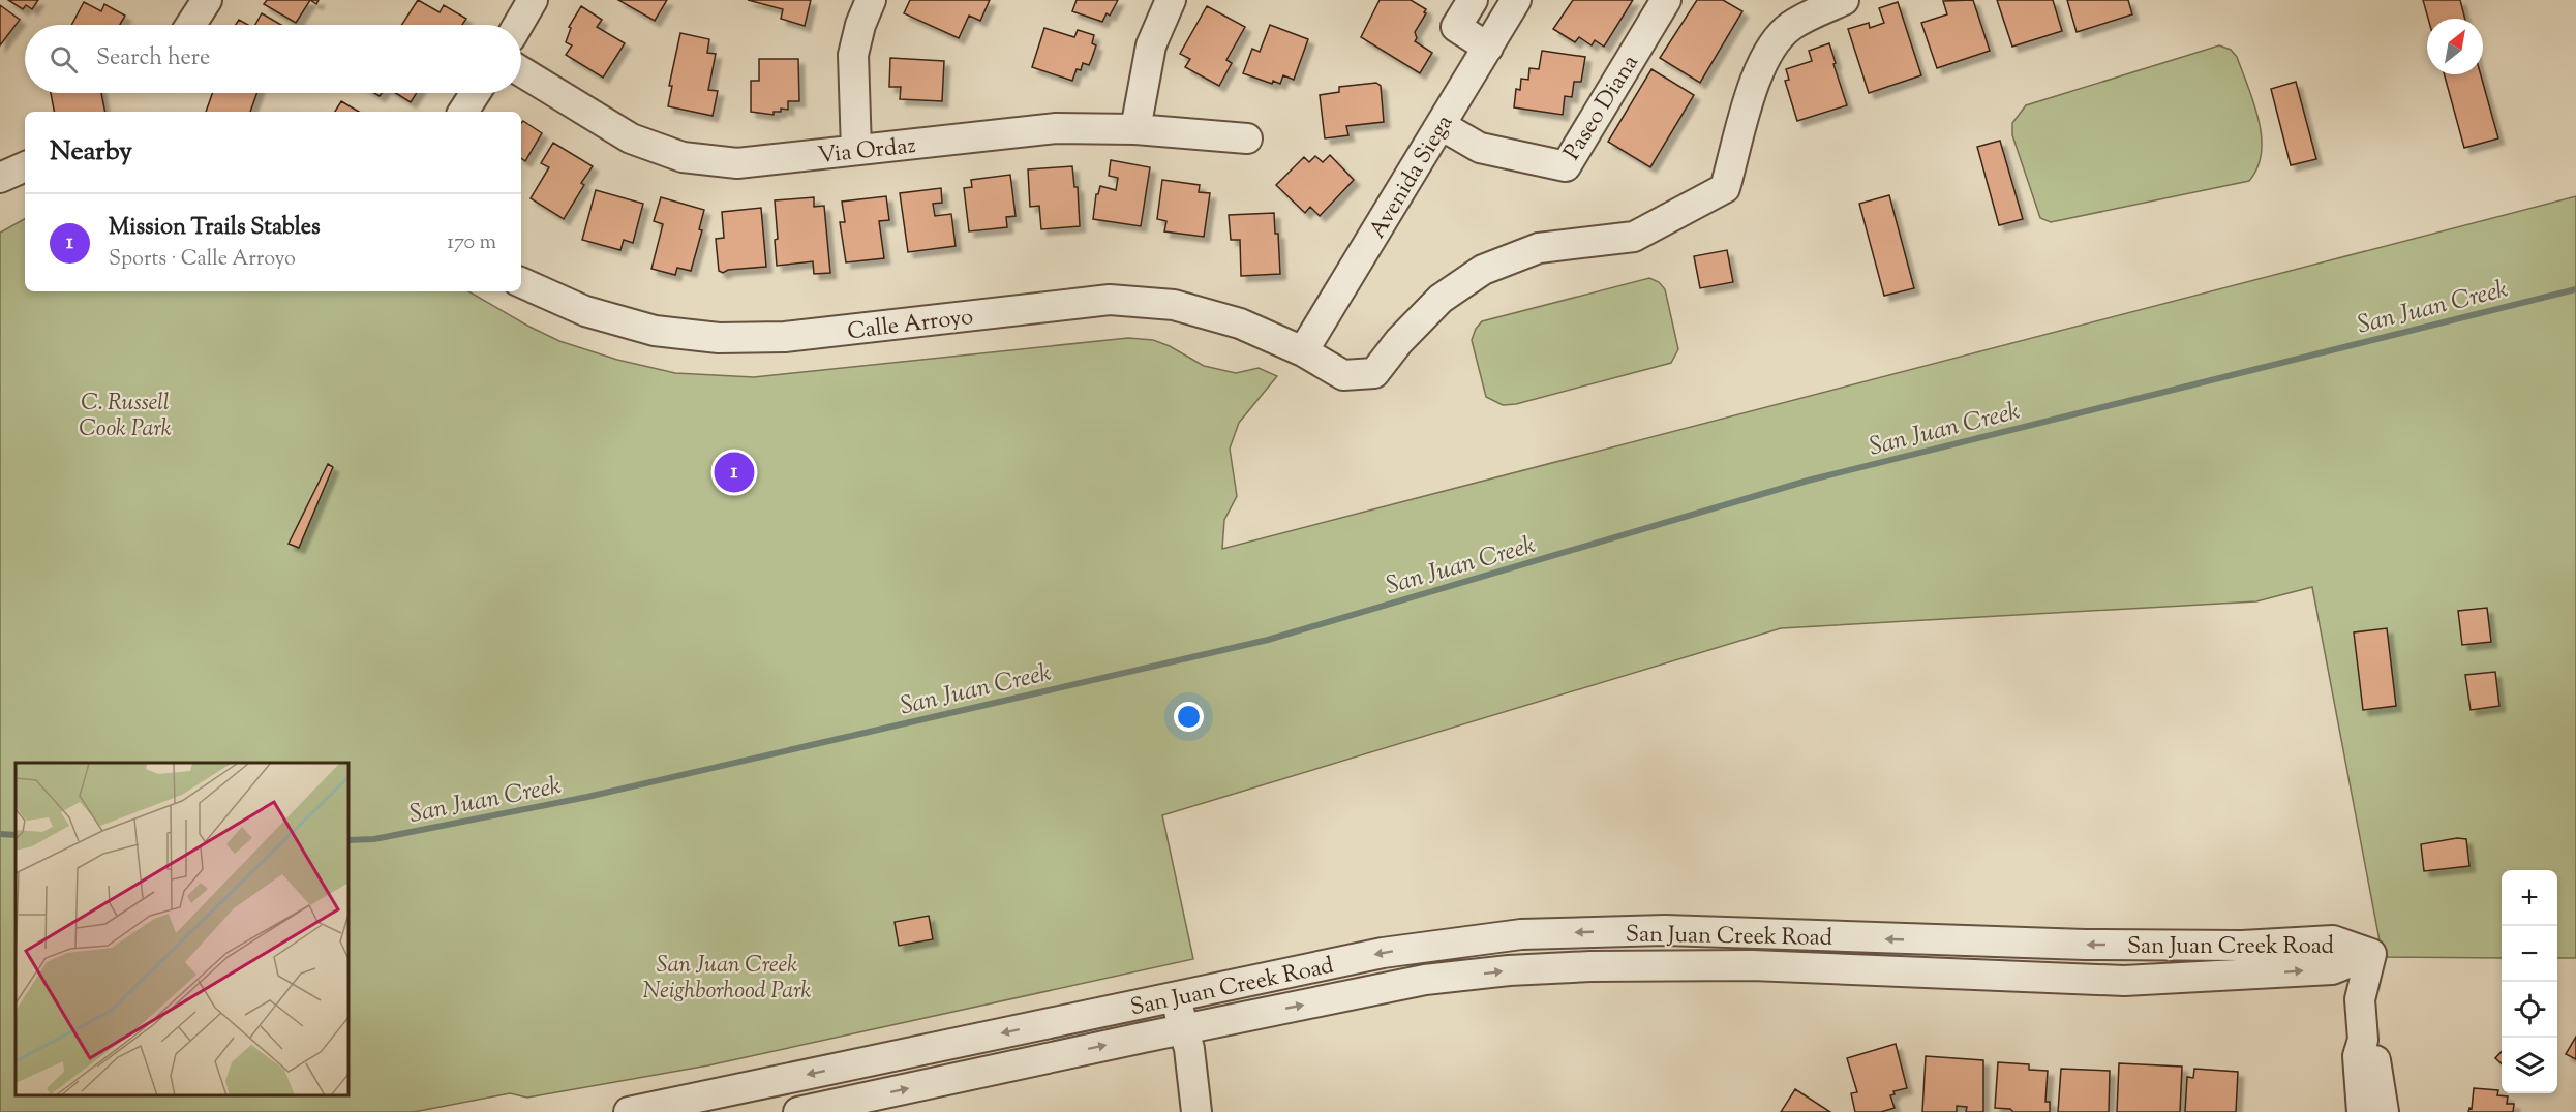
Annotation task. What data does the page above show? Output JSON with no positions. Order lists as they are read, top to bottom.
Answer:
{
  "streets": {
    "street": [
      "Paseo Diana",
      "Via Ordaz",
      "Avenida Siega",
      "Calle Arroyo",
      "San Juan Creek Road"
    ]
  },
  "crossings": [
    ["Paseo Diana", "Avenida Siega"],
    ["Avenida Siega", "Calle Arroyo"]
  ],
  "water": ["San Juan Creek"],
  "parks": ["C. Russell Cook Park", "San Juan Creek Neighborhood Park"],
  "north": "top right",
  "page": {
    "search": "Search here",
    "heading": "Nearby",
    "list": [
      {
        "mark": "1",
        "name": "Mission Trails Stables",
        "note": "Sports · Calle Arroyo",
        "value": "170 m"
      }
    ],
    "pins": "1",
    "map_buttons": ["+", "−"]
  }
}
